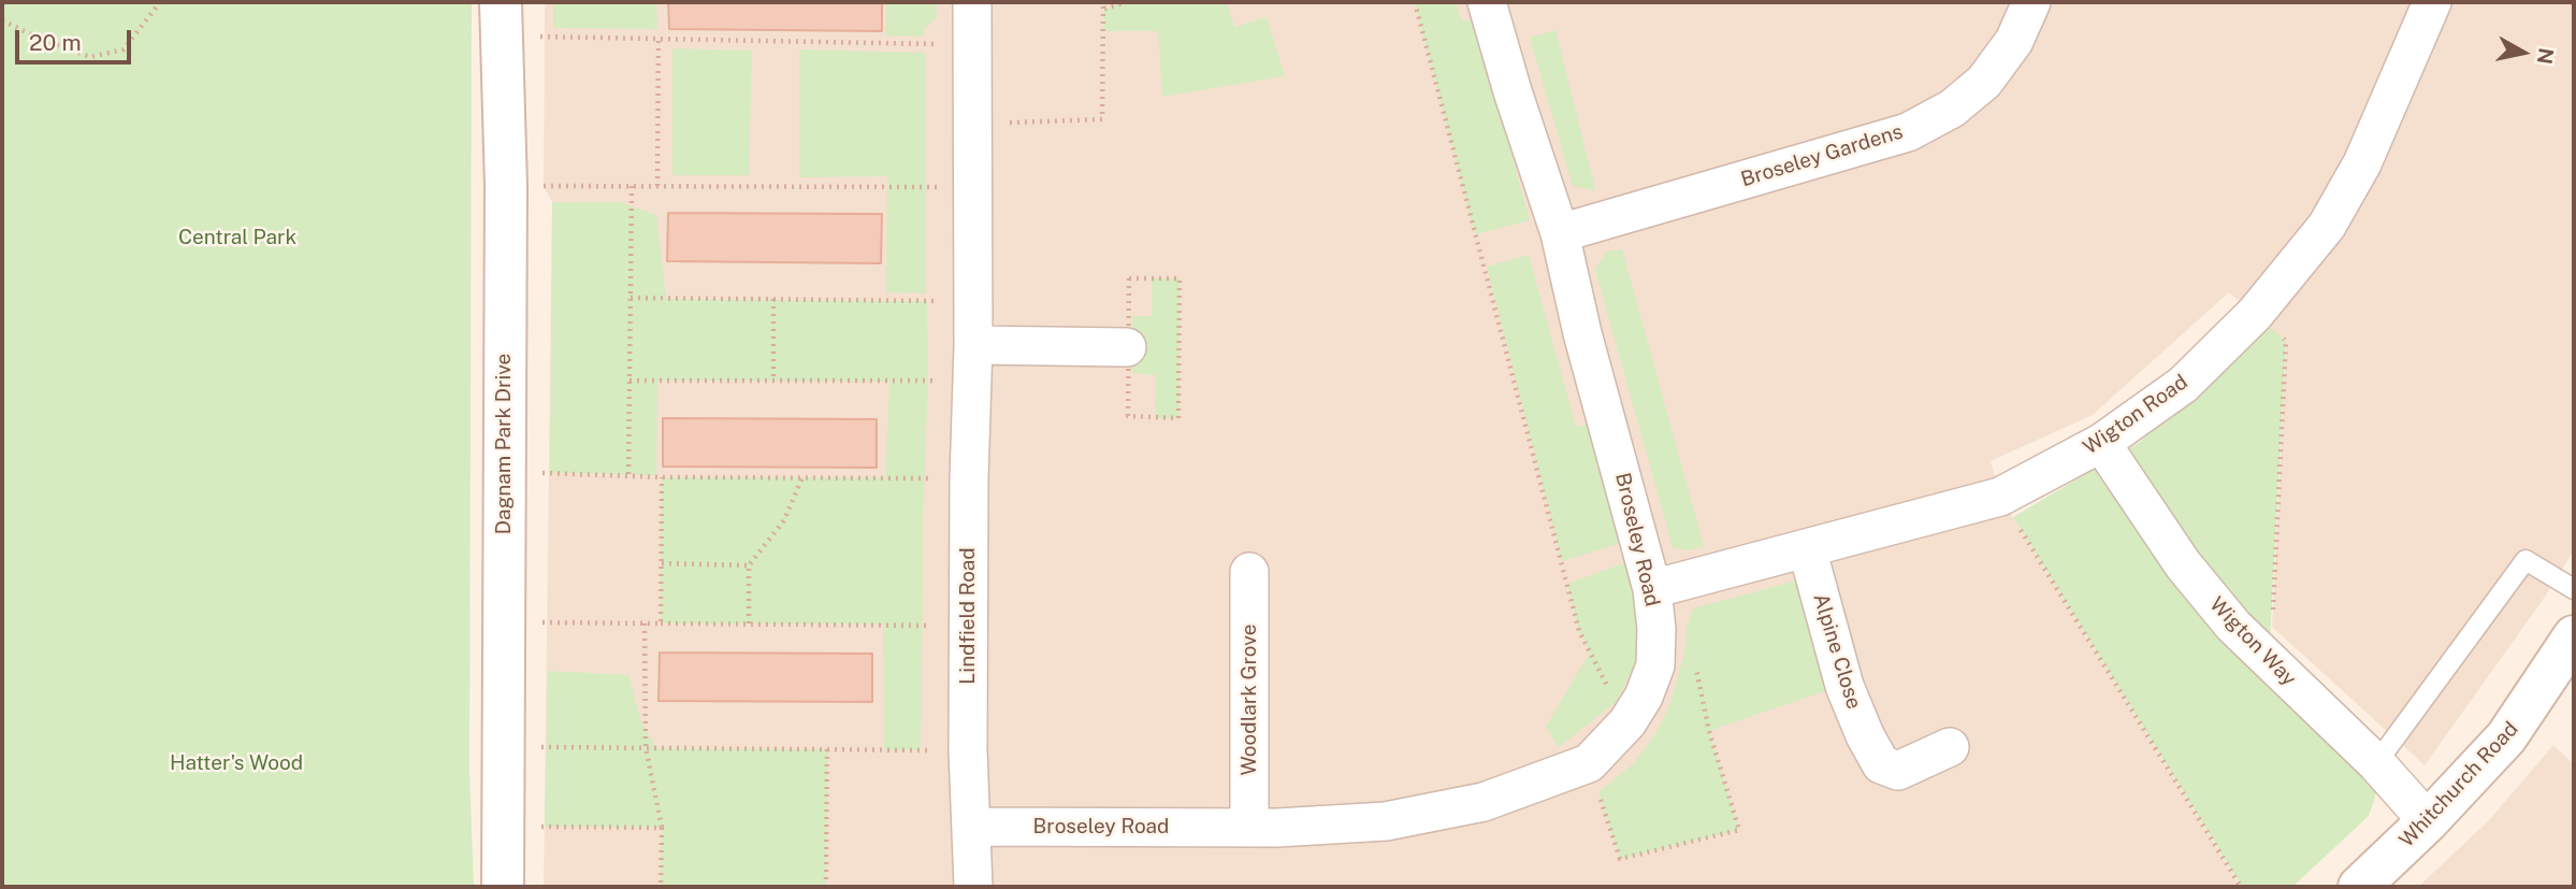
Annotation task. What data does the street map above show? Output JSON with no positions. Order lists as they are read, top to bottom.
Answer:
{
  "streets": {
    "street": [
      "Broseley Gardens",
      "Wigton Road",
      "Dagnam Park Drive",
      "Broseley Road",
      "Lindfield Road",
      "Wigton Way",
      "Alpine Close",
      "Woodlark Grove",
      "Whitchurch Road"
    ]
  },
  "crossings": [
    ["Broseley Gardens", "Broseley Road"],
    ["Wigton Road", "Broseley Road"],
    ["Wigton Road", "Wigton Way"],
    ["Wigton Road", "Alpine Close"],
    ["Broseley Road", "Lindfield Road"],
    ["Broseley Road", "Woodlark Grove"],
    ["Wigton Way", "Whitchurch Road"]
  ],
  "parks": ["Central Park", "Hatter's Wood"],
  "scale_bar": "20 m",
  "north": "right"
}
